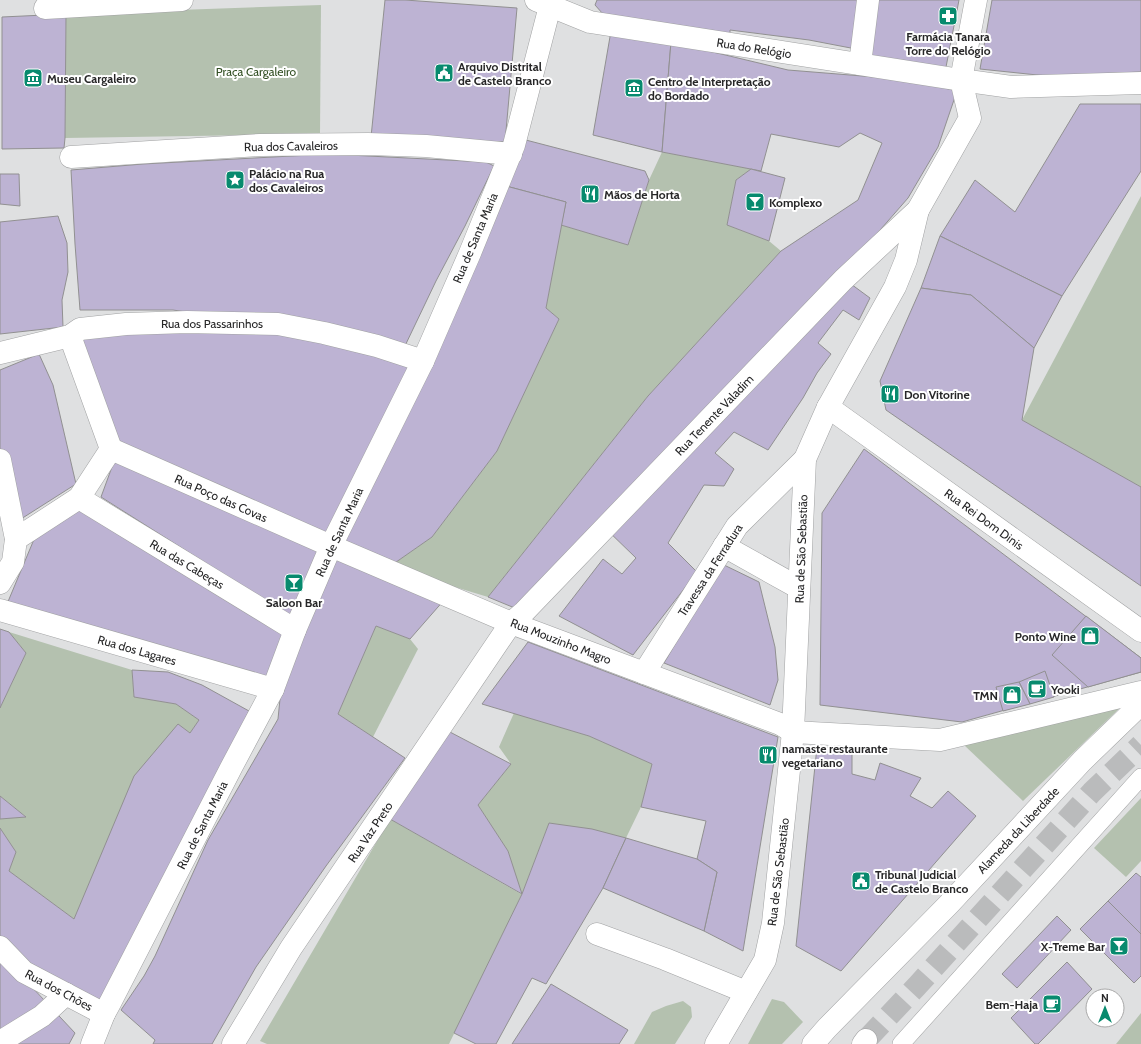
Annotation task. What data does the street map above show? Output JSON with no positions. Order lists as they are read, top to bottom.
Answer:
{
  "streets": {
    "street": [
      "Rua do Relógio",
      "Rua dos Cavaleiros",
      "Rua de Santa Maria",
      "Rua dos Passarinhos",
      "Rua Tenente Valadim",
      "Rua Poço das Covas",
      "Rua Rei Dom Dinis",
      "Rua de São Sebastião",
      "Rua das Cabeças",
      "Travessa da Ferradura",
      "Rua Mouzinho Magro",
      "Rua dos Lagares",
      "Alameda da Liberdade",
      "Rua Vaz Preto",
      "Rua dos Chões"
    ]
  },
  "crossings": [
    ["Rua do Relógio", "Rua de Santa Maria"],
    ["Rua do Relógio", "Rua de São Sebastião"],
    ["Rua dos Cavaleiros", "Rua de Santa Maria"],
    ["Rua de Santa Maria", "Rua dos Passarinhos"],
    ["Rua de Santa Maria", "Rua Poço das Covas"],
    ["Rua de Santa Maria", "Rua das Cabeças"],
    ["Rua de Santa Maria", "Rua Mouzinho Magro"],
    ["Rua de Santa Maria", "Rua dos Lagares"],
    ["Rua de Santa Maria", "Rua dos Chões"],
    ["Rua Tenente Valadim", "Rua de São Sebastião"],
    ["Rua Tenente Valadim", "Rua Mouzinho Magro"],
    ["Rua Tenente Valadim", "Rua Vaz Preto"],
    ["Rua Poço das Covas", "Rua Mouzinho Magro"],
    ["Rua Rei Dom Dinis", "Rua de São Sebastião"],
    ["Rua de São Sebastião", "Travessa da Ferradura"],
    ["Rua de São Sebastião", "Rua Mouzinho Magro"],
    ["Travessa da Ferradura", "Rua Mouzinho Magro"],
    ["Rua Mouzinho Magro", "Rua Vaz Preto"]
  ],
  "parks": ["Praça Cargaleiro"],
  "places": {
    "pharmacy": ["Farmácia Tanara Torre do Relógio"],
    "public building": ["Arquivo Distrital de Castelo Branco", "Tribunal Judicial de Castelo Branco"],
    "museum": ["Museu Cargaleiro", "Centro de Interpretação do Bordado"],
    "place": ["Palácio na Rua dos Cavaleiros"],
    "restaurant": ["Mãos de Horta", "Don Vitorine", "namaste restaurante vegetariano"],
    "bar": ["Komplexo", "Saloon Bar", "X-Treme Bar"],
    "shop": ["Ponto Wine", "TMN"],
    "cafe": ["Yooki", "Bem-Haja"]
  },
  "north": "top"
}
